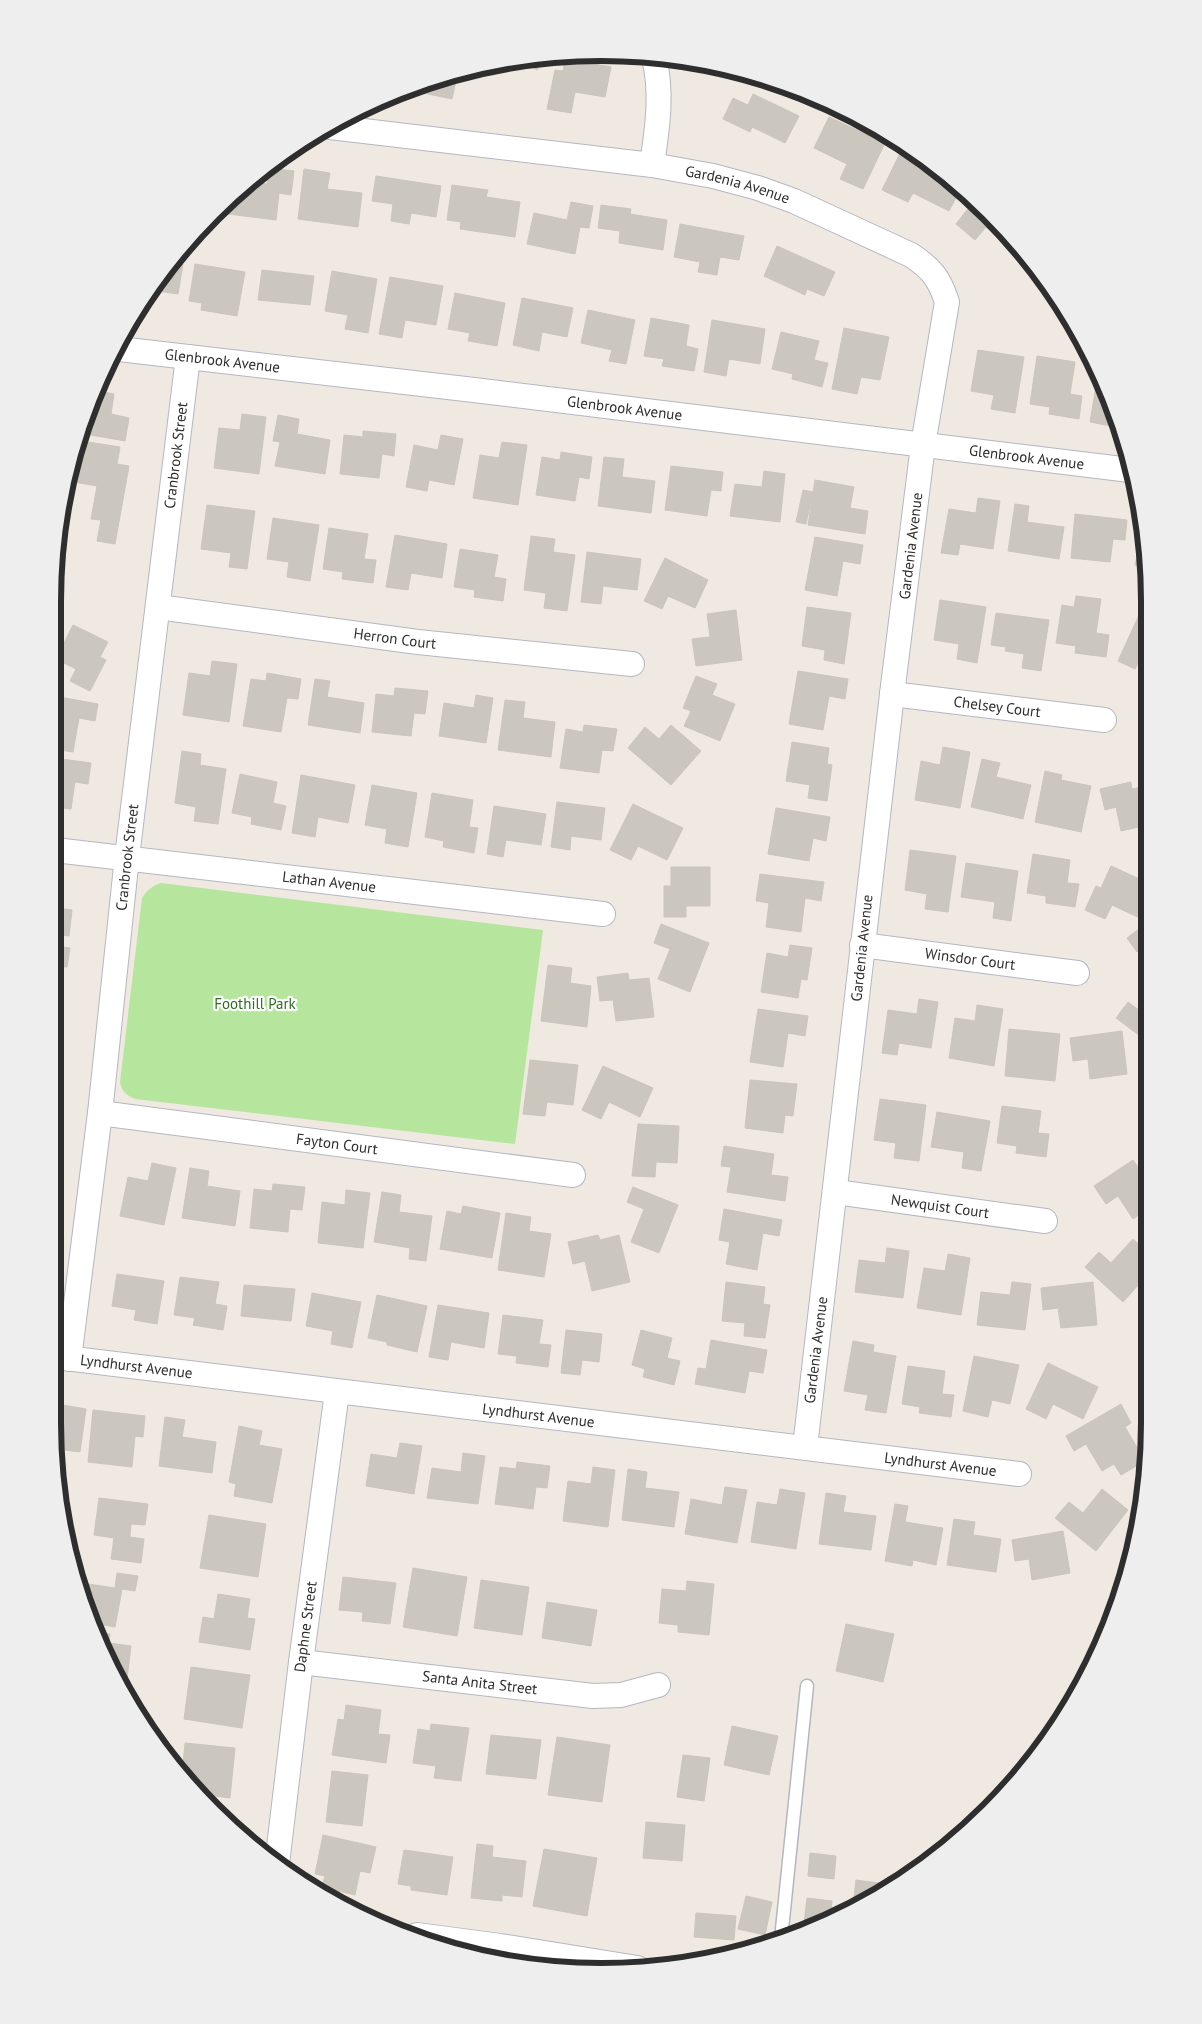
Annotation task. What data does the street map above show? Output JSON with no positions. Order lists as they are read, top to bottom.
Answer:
{
  "streets": {
    "street": [
      "Gardenia Avenue",
      "Glenbrook Avenue",
      "Cranbrook Street",
      "Herron Court",
      "Chelsey Court",
      "Lathan Avenue",
      "Winsdor Court",
      "Fayton Court",
      "Newquist Court",
      "Lyndhurst Avenue",
      "Daphne Street",
      "Santa Anita Street"
    ]
  },
  "crossings": [
    ["Gardenia Avenue", "Glenbrook Avenue"],
    ["Gardenia Avenue", "Chelsey Court"],
    ["Gardenia Avenue", "Winsdor Court"],
    ["Gardenia Avenue", "Newquist Court"],
    ["Gardenia Avenue", "Lyndhurst Avenue"],
    ["Glenbrook Avenue", "Cranbrook Street"],
    ["Cranbrook Street", "Herron Court"],
    ["Cranbrook Street", "Lathan Avenue"],
    ["Cranbrook Street", "Fayton Court"],
    ["Cranbrook Street", "Lyndhurst Avenue"],
    ["Lyndhurst Avenue", "Daphne Street"],
    ["Daphne Street", "Santa Anita Street"]
  ],
  "parks": ["Foothill Park"]
}
